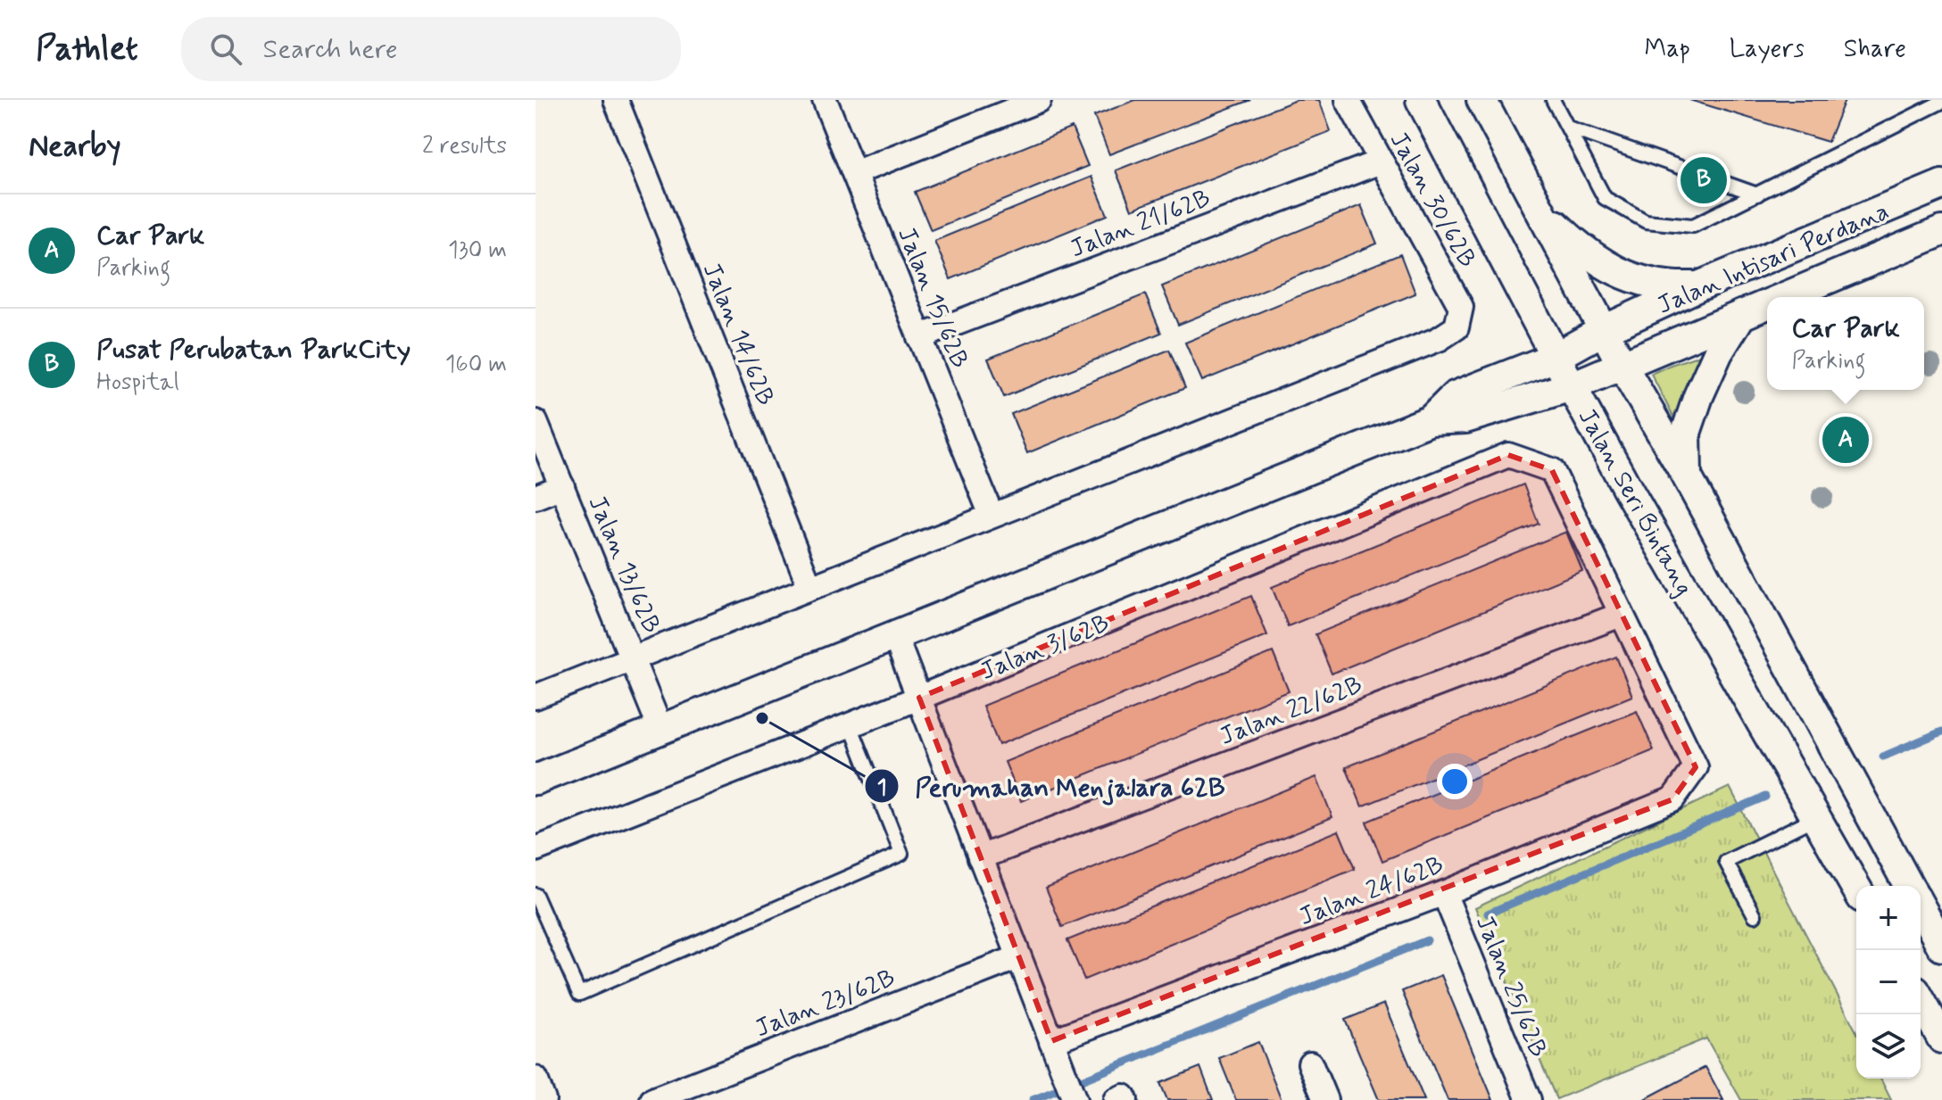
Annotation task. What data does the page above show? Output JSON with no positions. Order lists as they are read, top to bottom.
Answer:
{
  "streets": {
    "street": [
      "Jalan 30/62B",
      "Jalan 21/62B",
      "Jalan Intisari Perdana",
      "Jalan 15/62B",
      "Jalan 14/62B",
      "Jalan Seri Bintang",
      "Jalan 13/62B",
      "Jalan 3/62B",
      "Jalan 22/62B",
      "Jalan 24/62B",
      "Jalan 25/62B",
      "Jalan 23/62B"
    ]
  },
  "crossings": [
    ["Jalan 30/62B", "Jalan 21/62B"],
    ["Jalan 30/62B", "Jalan 15/62B"],
    ["Jalan 21/62B", "Jalan 15/62B"],
    ["Jalan Intisari Perdana", "Jalan Seri Bintang"],
    ["Jalan 3/62B", "Jalan 22/62B"],
    ["Jalan 3/62B", "Jalan 24/62B"],
    ["Jalan 22/62B", "Jalan 24/62B"],
    ["Jalan 24/62B", "Jalan 25/62B"]
  ],
  "places": ["Perumahan Menjalara 62B"],
  "page": {
    "header": "Pathlet",
    "search": "Search here",
    "nav": ["Map", "Layers", "Share"],
    "heading": ["Nearby", "2 results"],
    "pins": ["B", "A"],
    "list": [
      {
        "mark": "A",
        "name": "Car Park",
        "note": "Parking",
        "value": "130 m"
      },
      {
        "mark": "B",
        "name": "Pusat Perubatan ParkCity",
        "note": "Hospital",
        "value": "160 m"
      }
    ],
    "popup": ["Car Park", "Parking"],
    "map_buttons": ["+", "−"]
  }
}
